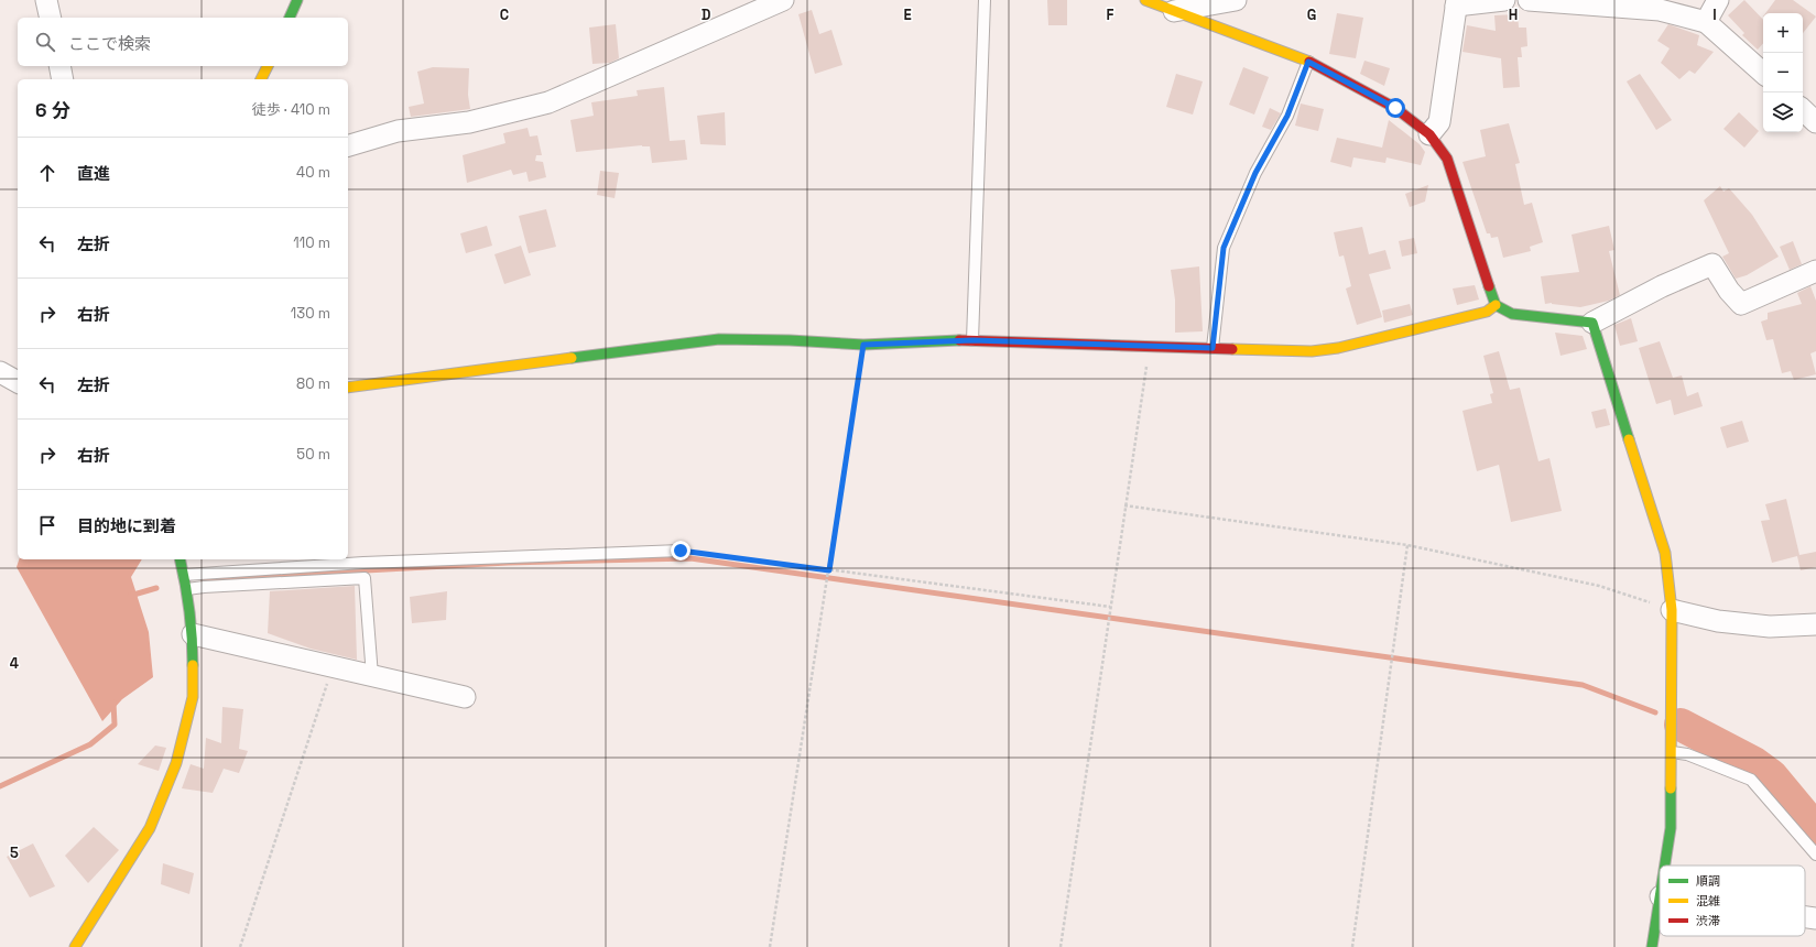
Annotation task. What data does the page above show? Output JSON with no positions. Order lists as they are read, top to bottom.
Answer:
{
  "legend": ["順調", "混雑", "渋滞"],
  "page": {
    "map_buttons": ["+", "−"],
    "search": "ここで検索",
    "heading": ["6 分", "徒歩 · 410 m"],
    "list": [
      ["直進", "40 m"],
      ["左折", "110 m"],
      ["右折", "130 m"],
      ["左折", "80 m"],
      ["右折", "50 m"],
      "目的地に到着"
    ]
  },
  "grid": {
    "columns": [
      "C",
      "D",
      "E",
      "F",
      "G",
      "H",
      "I"
    ],
    "rows": ["4", "5"]
  }
}
